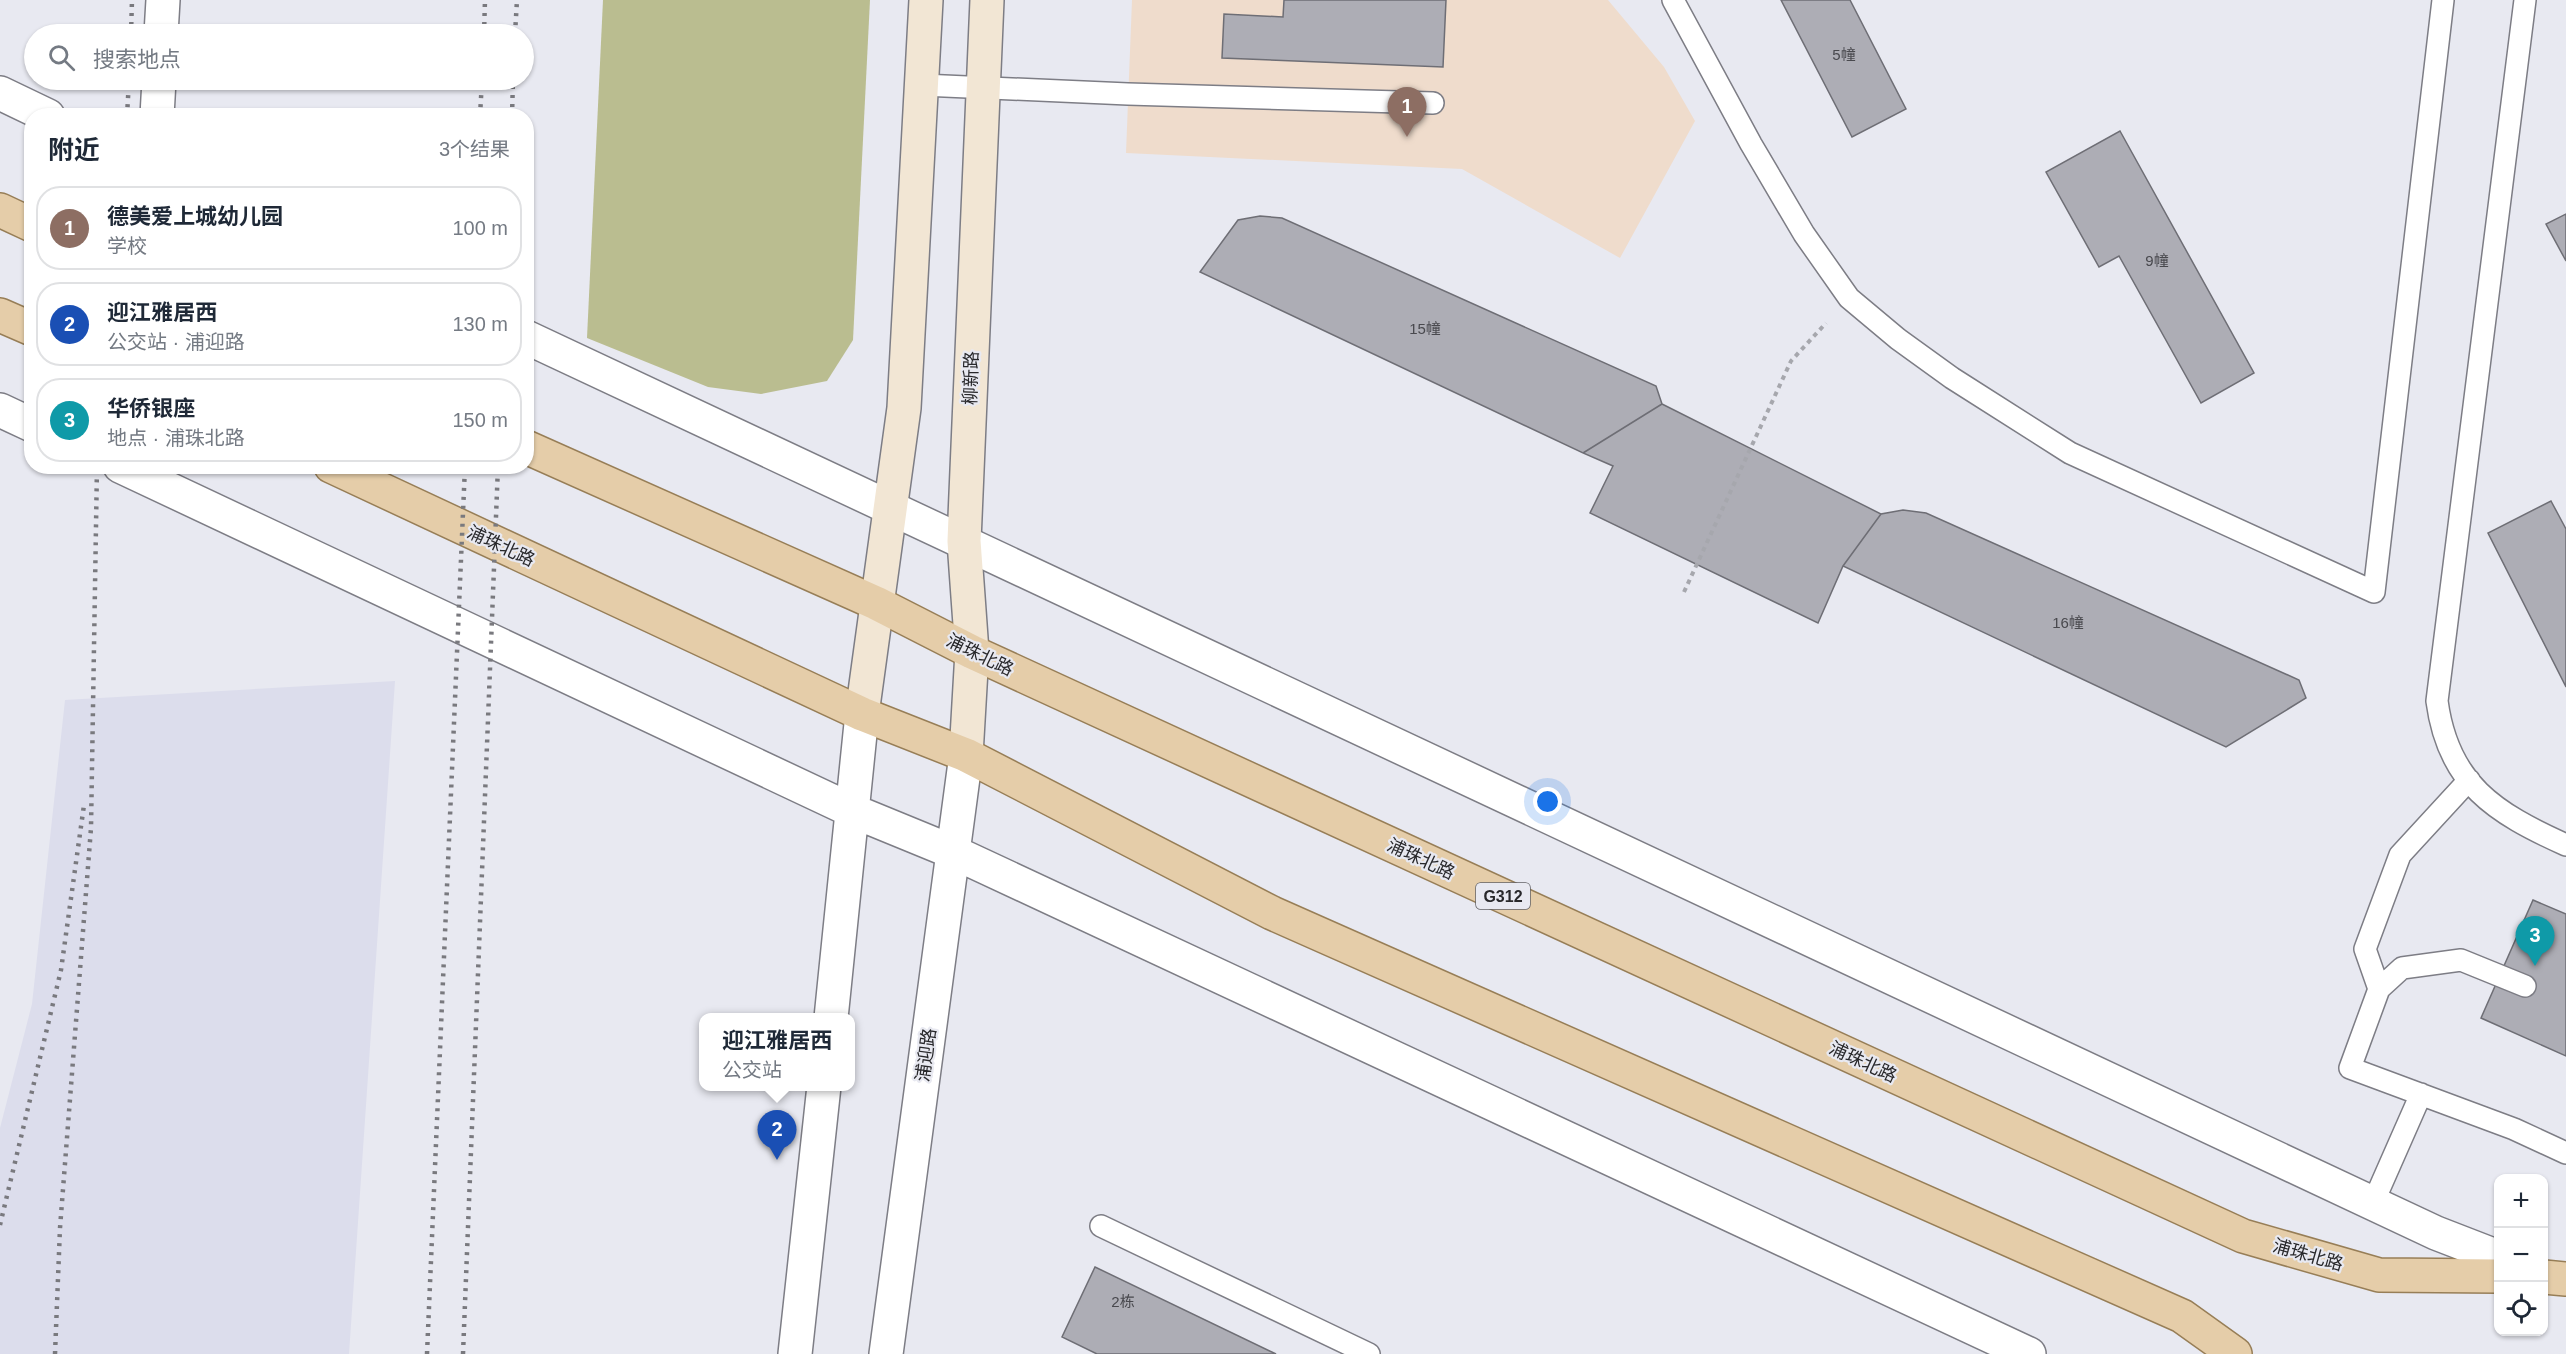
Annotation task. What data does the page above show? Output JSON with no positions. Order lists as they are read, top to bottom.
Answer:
{
  "streets": {
    "main road": ["柳新路", "浦珠北路", "G312"],
    "street": ["浦迎路"]
  },
  "crossings": [
    ["柳新路", "浦珠北路"],
    ["柳新路", "浦迎路"],
    ["浦珠北路", "浦迎路"]
  ],
  "house_numbers": [
    "5幢",
    "9幢",
    "15幢",
    "16幢",
    "2栋"
  ],
  "page": {
    "search": "搜索地点",
    "pins": ["1", "3", "2"],
    "heading": ["附近", "3个结果"],
    "list": [
      {
        "mark": "1",
        "name": "德美爱上城幼儿园",
        "note": "学校",
        "value": "100 m"
      },
      {
        "mark": "2",
        "name": "迎江雅居西",
        "note": "公交站 · 浦迎路",
        "value": "130 m"
      },
      {
        "mark": "3",
        "name": "华侨银座",
        "note": "地点 · 浦珠北路",
        "value": "150 m"
      }
    ],
    "popup": ["迎江雅居西", "公交站"],
    "map_buttons": ["+", "−"]
  }
}
